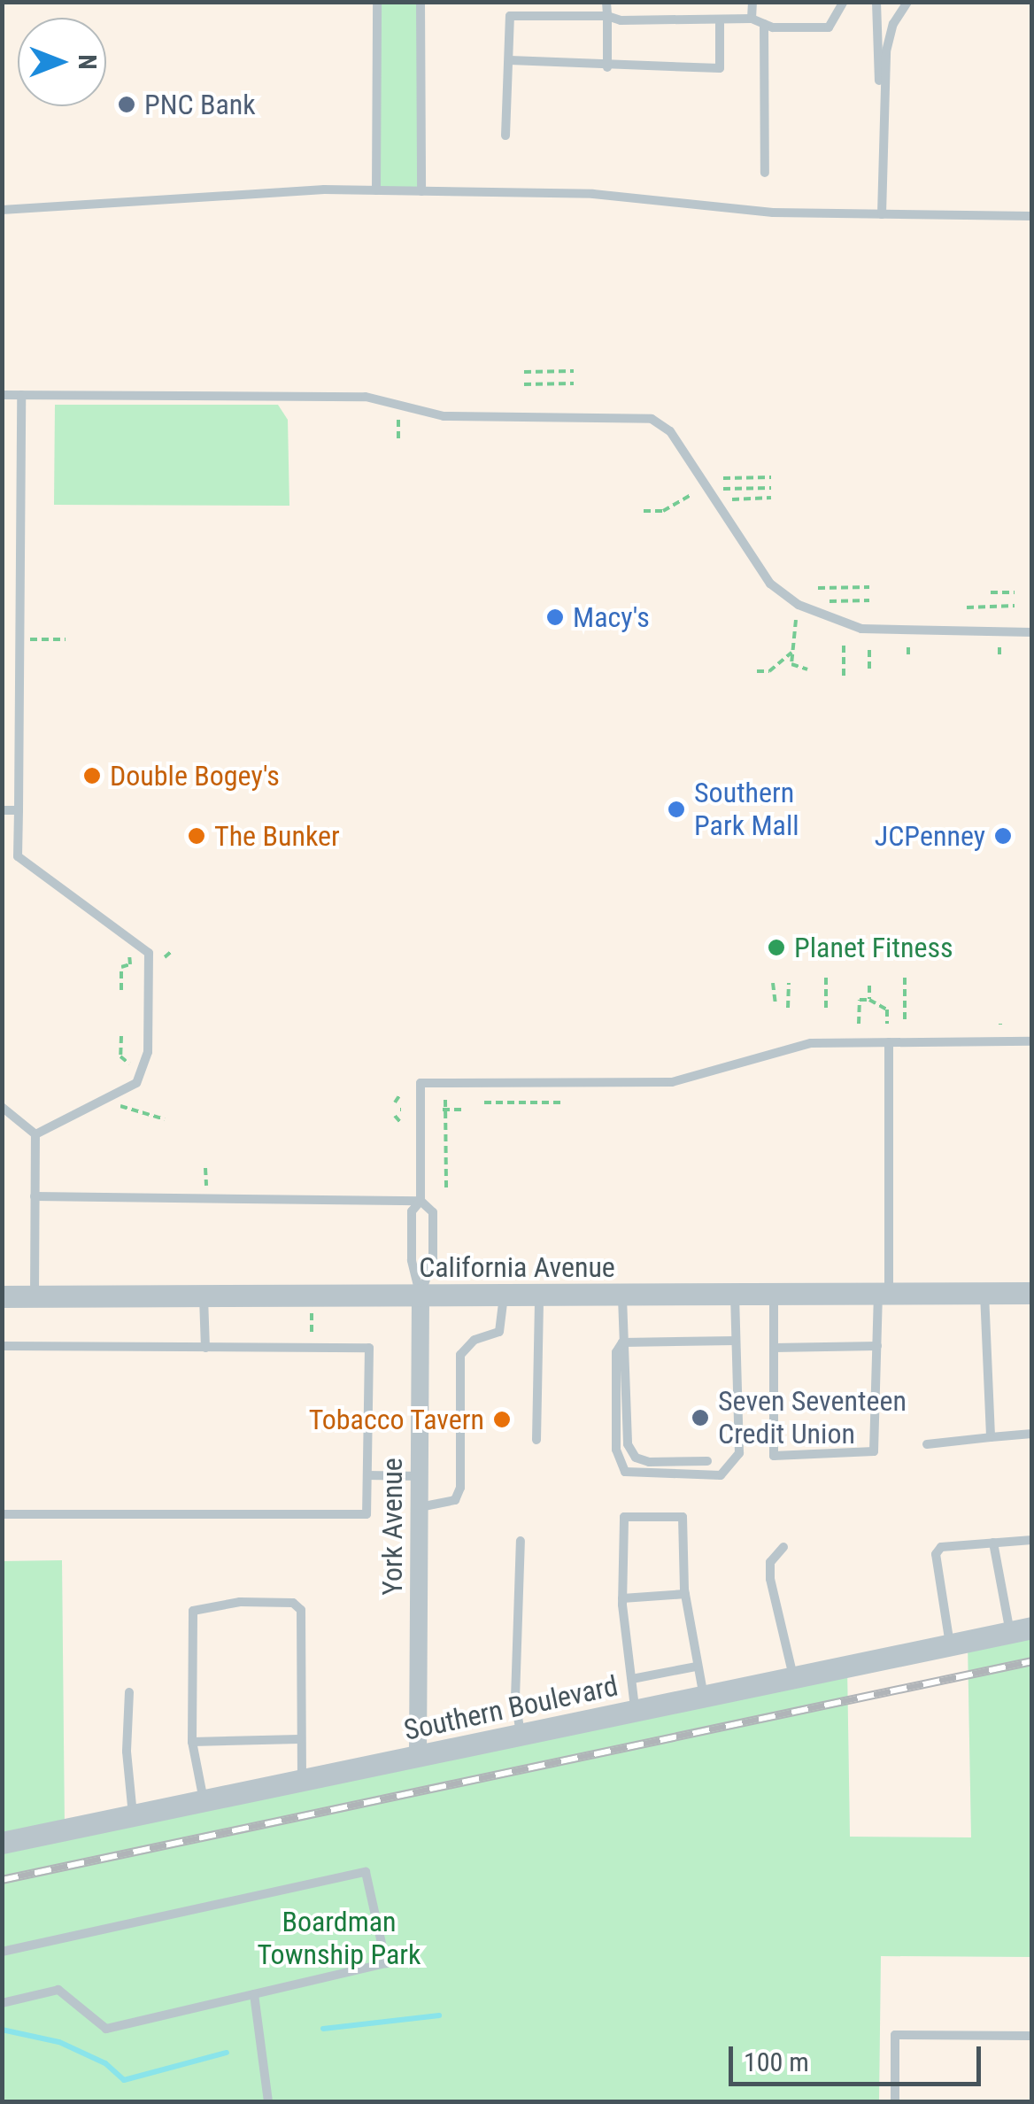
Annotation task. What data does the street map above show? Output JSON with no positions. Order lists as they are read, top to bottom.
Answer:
{
  "streets": {
    "street": ["California Avenue", "York Avenue", "Southern Boulevard"]
  },
  "crossings": [
    ["California Avenue", "York Avenue"],
    ["York Avenue", "Southern Boulevard"]
  ],
  "parks": ["Boardman Township Park"],
  "places": [
    "PNC Bank",
    "Macy's",
    "Double Bogey's",
    "Southern Park Mall",
    "The Bunker",
    "JCPenney",
    "Planet Fitness",
    "Seven Seventeen Credit Union",
    "Tobacco Tavern"
  ],
  "scale_bar": "100 m",
  "north": "right"
}
